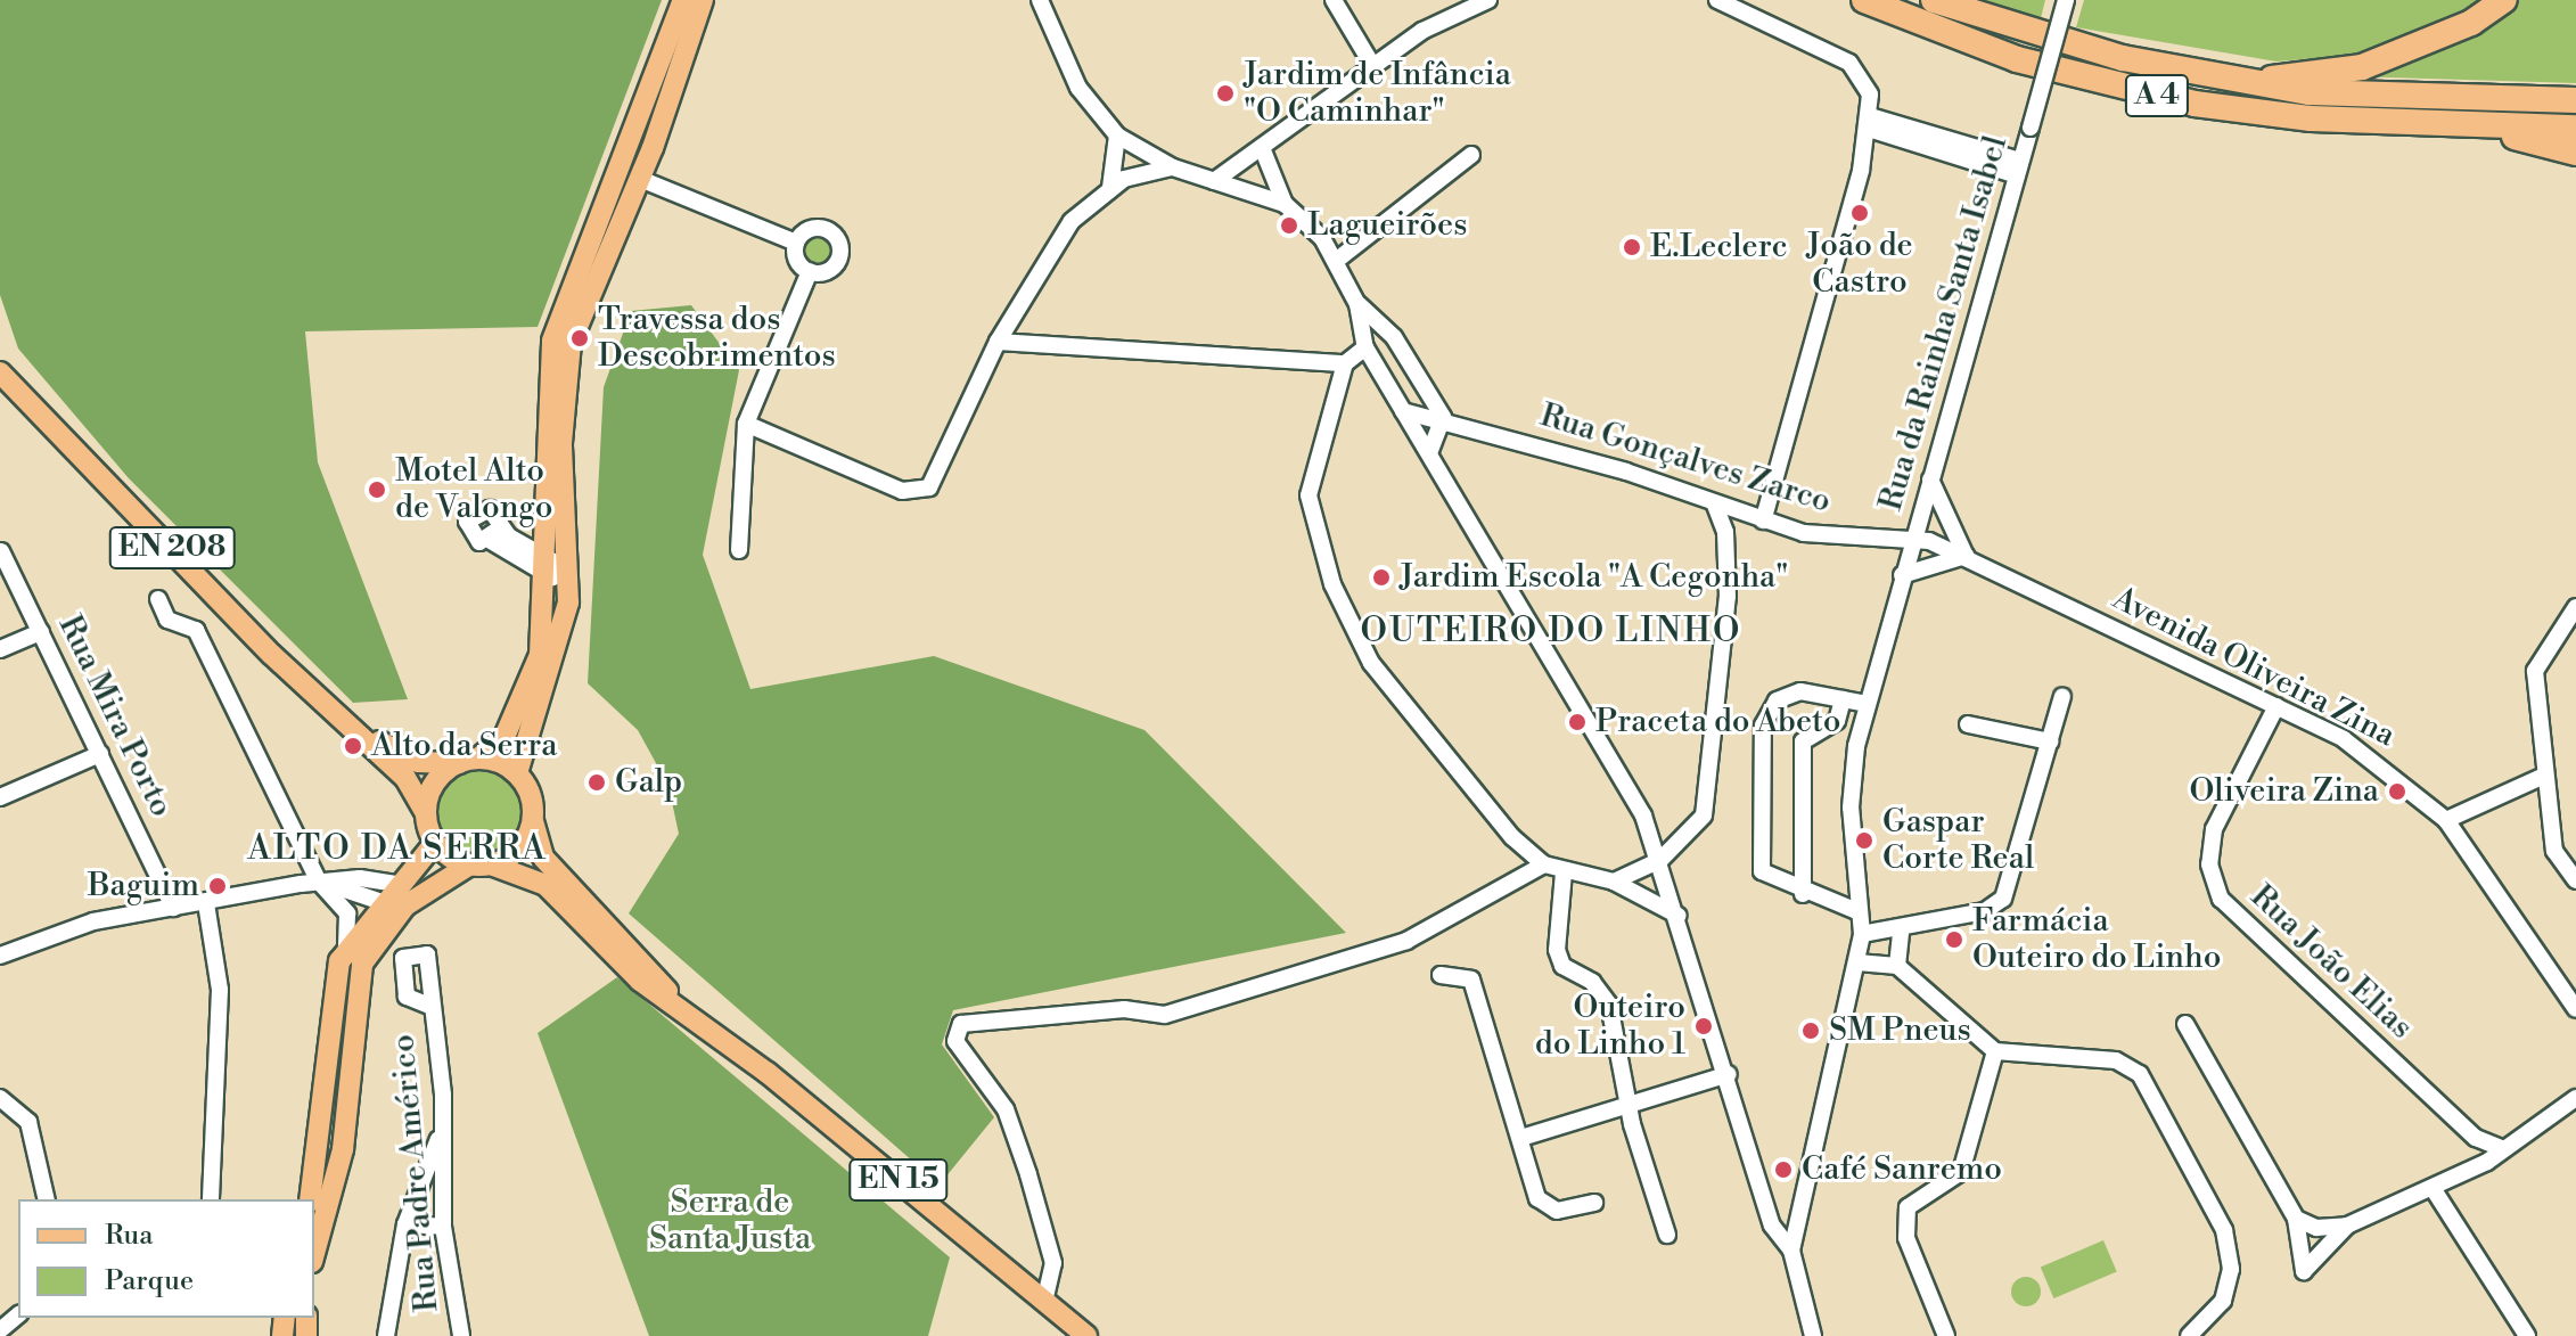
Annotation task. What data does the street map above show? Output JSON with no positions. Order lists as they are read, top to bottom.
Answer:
{
  "streets": {
    "highway": ["A 4"],
    "main road": ["EN 208", "EN 15"],
    "street": [
      "Rua da Rainha Santa Isabel",
      "Rua Gonçalves Zarco",
      "Avenida Oliveira Zina",
      "Rua Mira Porto",
      "Rua João Elias",
      "Rua Padre Américo"
    ]
  },
  "crossings": [
    ["Rua da Rainha Santa Isabel", "Rua Gonçalves Zarco"],
    ["Rua da Rainha Santa Isabel", "Avenida Oliveira Zina"],
    ["Rua Gonçalves Zarco", "Avenida Oliveira Zina"],
    ["EN 208", "EN 15"],
    ["Avenida Oliveira Zina", "Rua João Elias"]
  ],
  "districts": ["OUTEIRO DO LINHO", "ALTO DA SERRA"],
  "parks": ["Serra de Santa Justa"],
  "places": [
    "Jardim de Infância \"O Caminhar\"",
    "João de Castro",
    "Lagueirões",
    "E.Leclerc",
    "Travessa dos Descobrimentos",
    "Motel Alto de Valongo",
    "Jardim Escola \"A Cegonha\"",
    "Praceta do Abeto",
    "Alto da Serra",
    "Galp",
    "Oliveira Zina",
    "Gaspar Corte Real",
    "Baguim",
    "Farmácia Outeiro do Linho",
    "Outeiro do Linho 1",
    "SM Pneus",
    "Café Sanremo"
  ],
  "legend": ["Rua", "Parque"]
}
